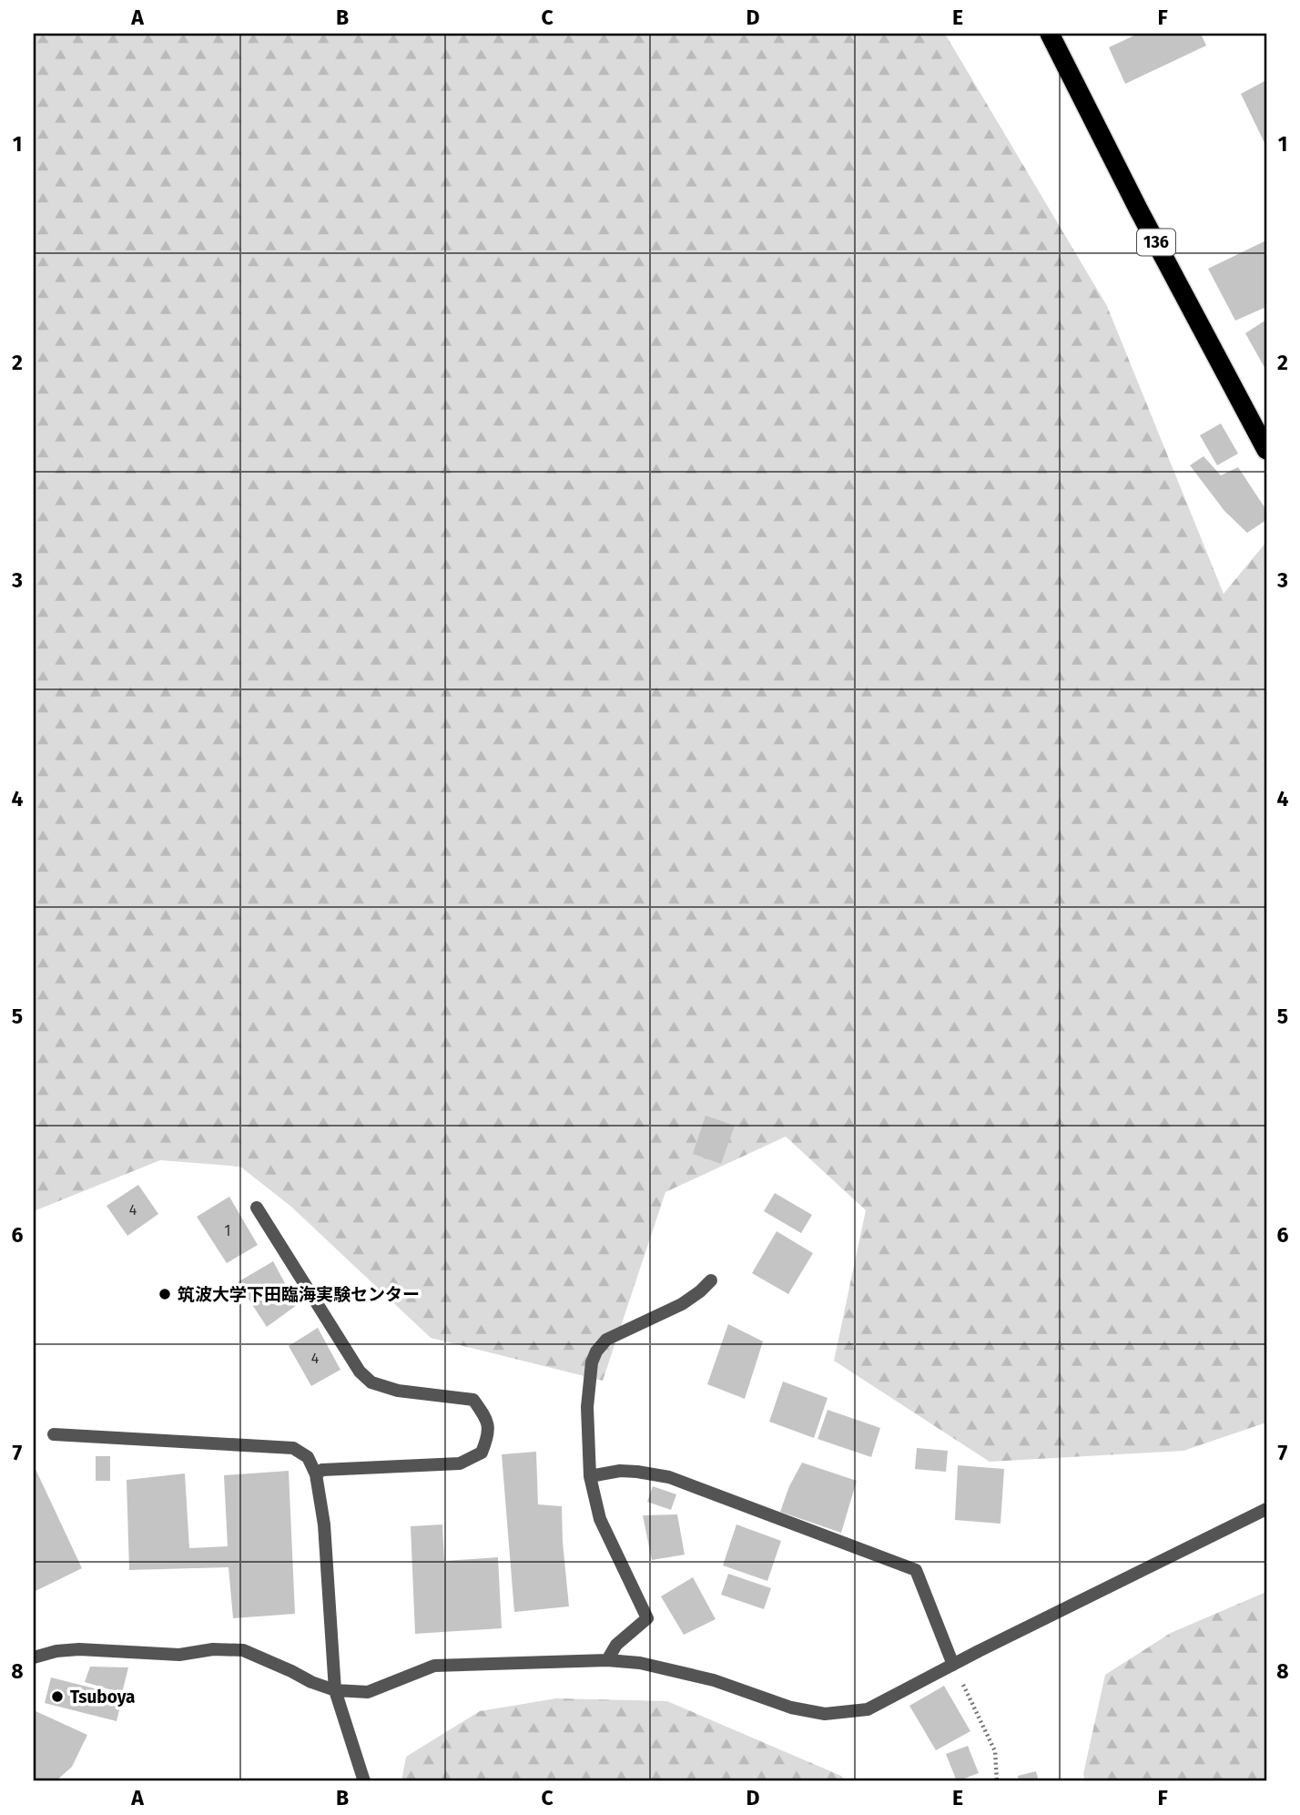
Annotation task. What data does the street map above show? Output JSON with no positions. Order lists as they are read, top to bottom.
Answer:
{
  "streets": {
    "highway": ["136"]
  },
  "places": ["筑波大学下田臨海実験センター", "Tsuboya"],
  "house_numbers": ["4", "1", "4"],
  "grid": {
    "columns": [
      "A",
      "B",
      "C",
      "D",
      "E",
      "F"
    ],
    "rows": [
      "1",
      "2",
      "3",
      "4",
      "5",
      "6",
      "7",
      "8"
    ]
  }
}
